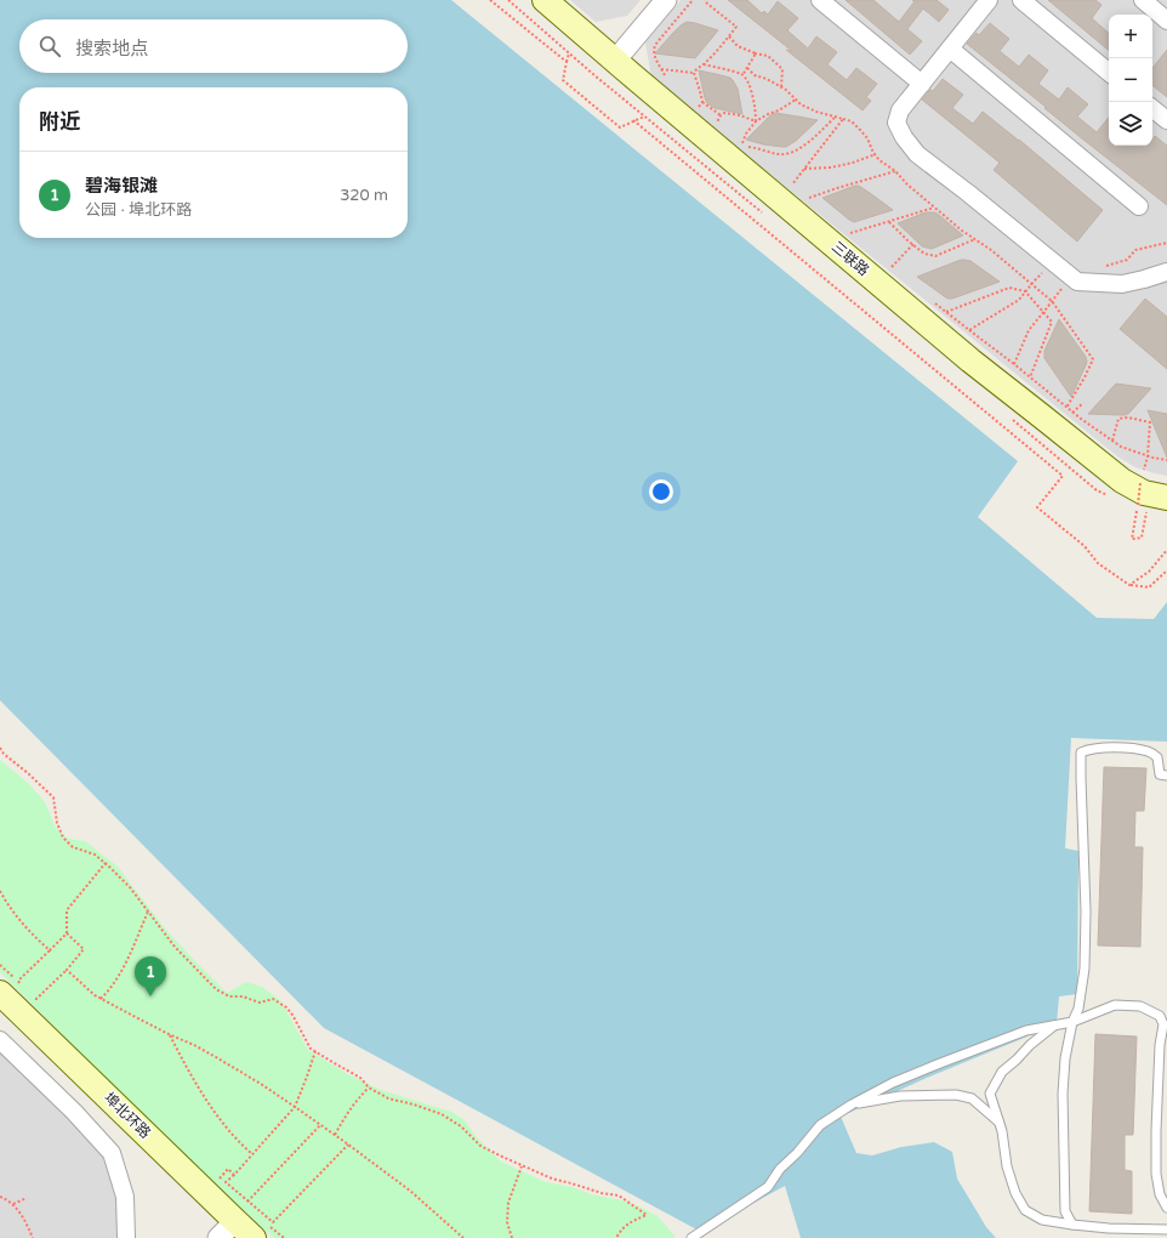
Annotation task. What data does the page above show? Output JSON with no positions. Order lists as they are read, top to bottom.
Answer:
{
  "streets": {
    "main road": ["三联路", "埠北环路"]
  },
  "page": {
    "map_buttons": ["+", "−"],
    "search": "搜索地点",
    "heading": "附近",
    "list": [
      {
        "mark": "1",
        "name": "碧海银滩",
        "note": "公园 · 埠北环路",
        "value": "320 m"
      }
    ],
    "pins": "1"
  }
}
